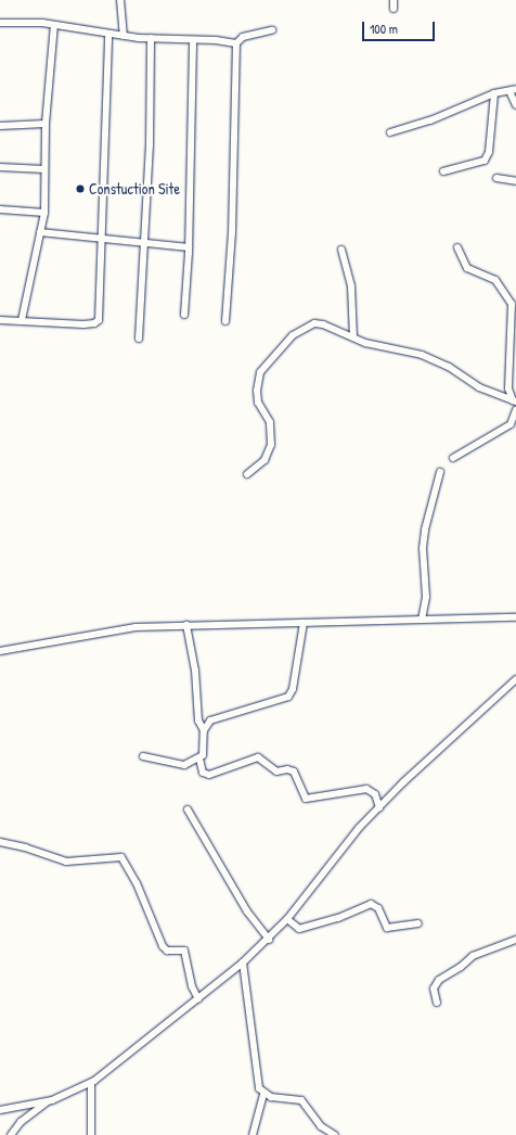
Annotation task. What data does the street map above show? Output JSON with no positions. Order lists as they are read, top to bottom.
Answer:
{
  "places": ["Constuction Site"],
  "scale_bar": "100 m"
}
